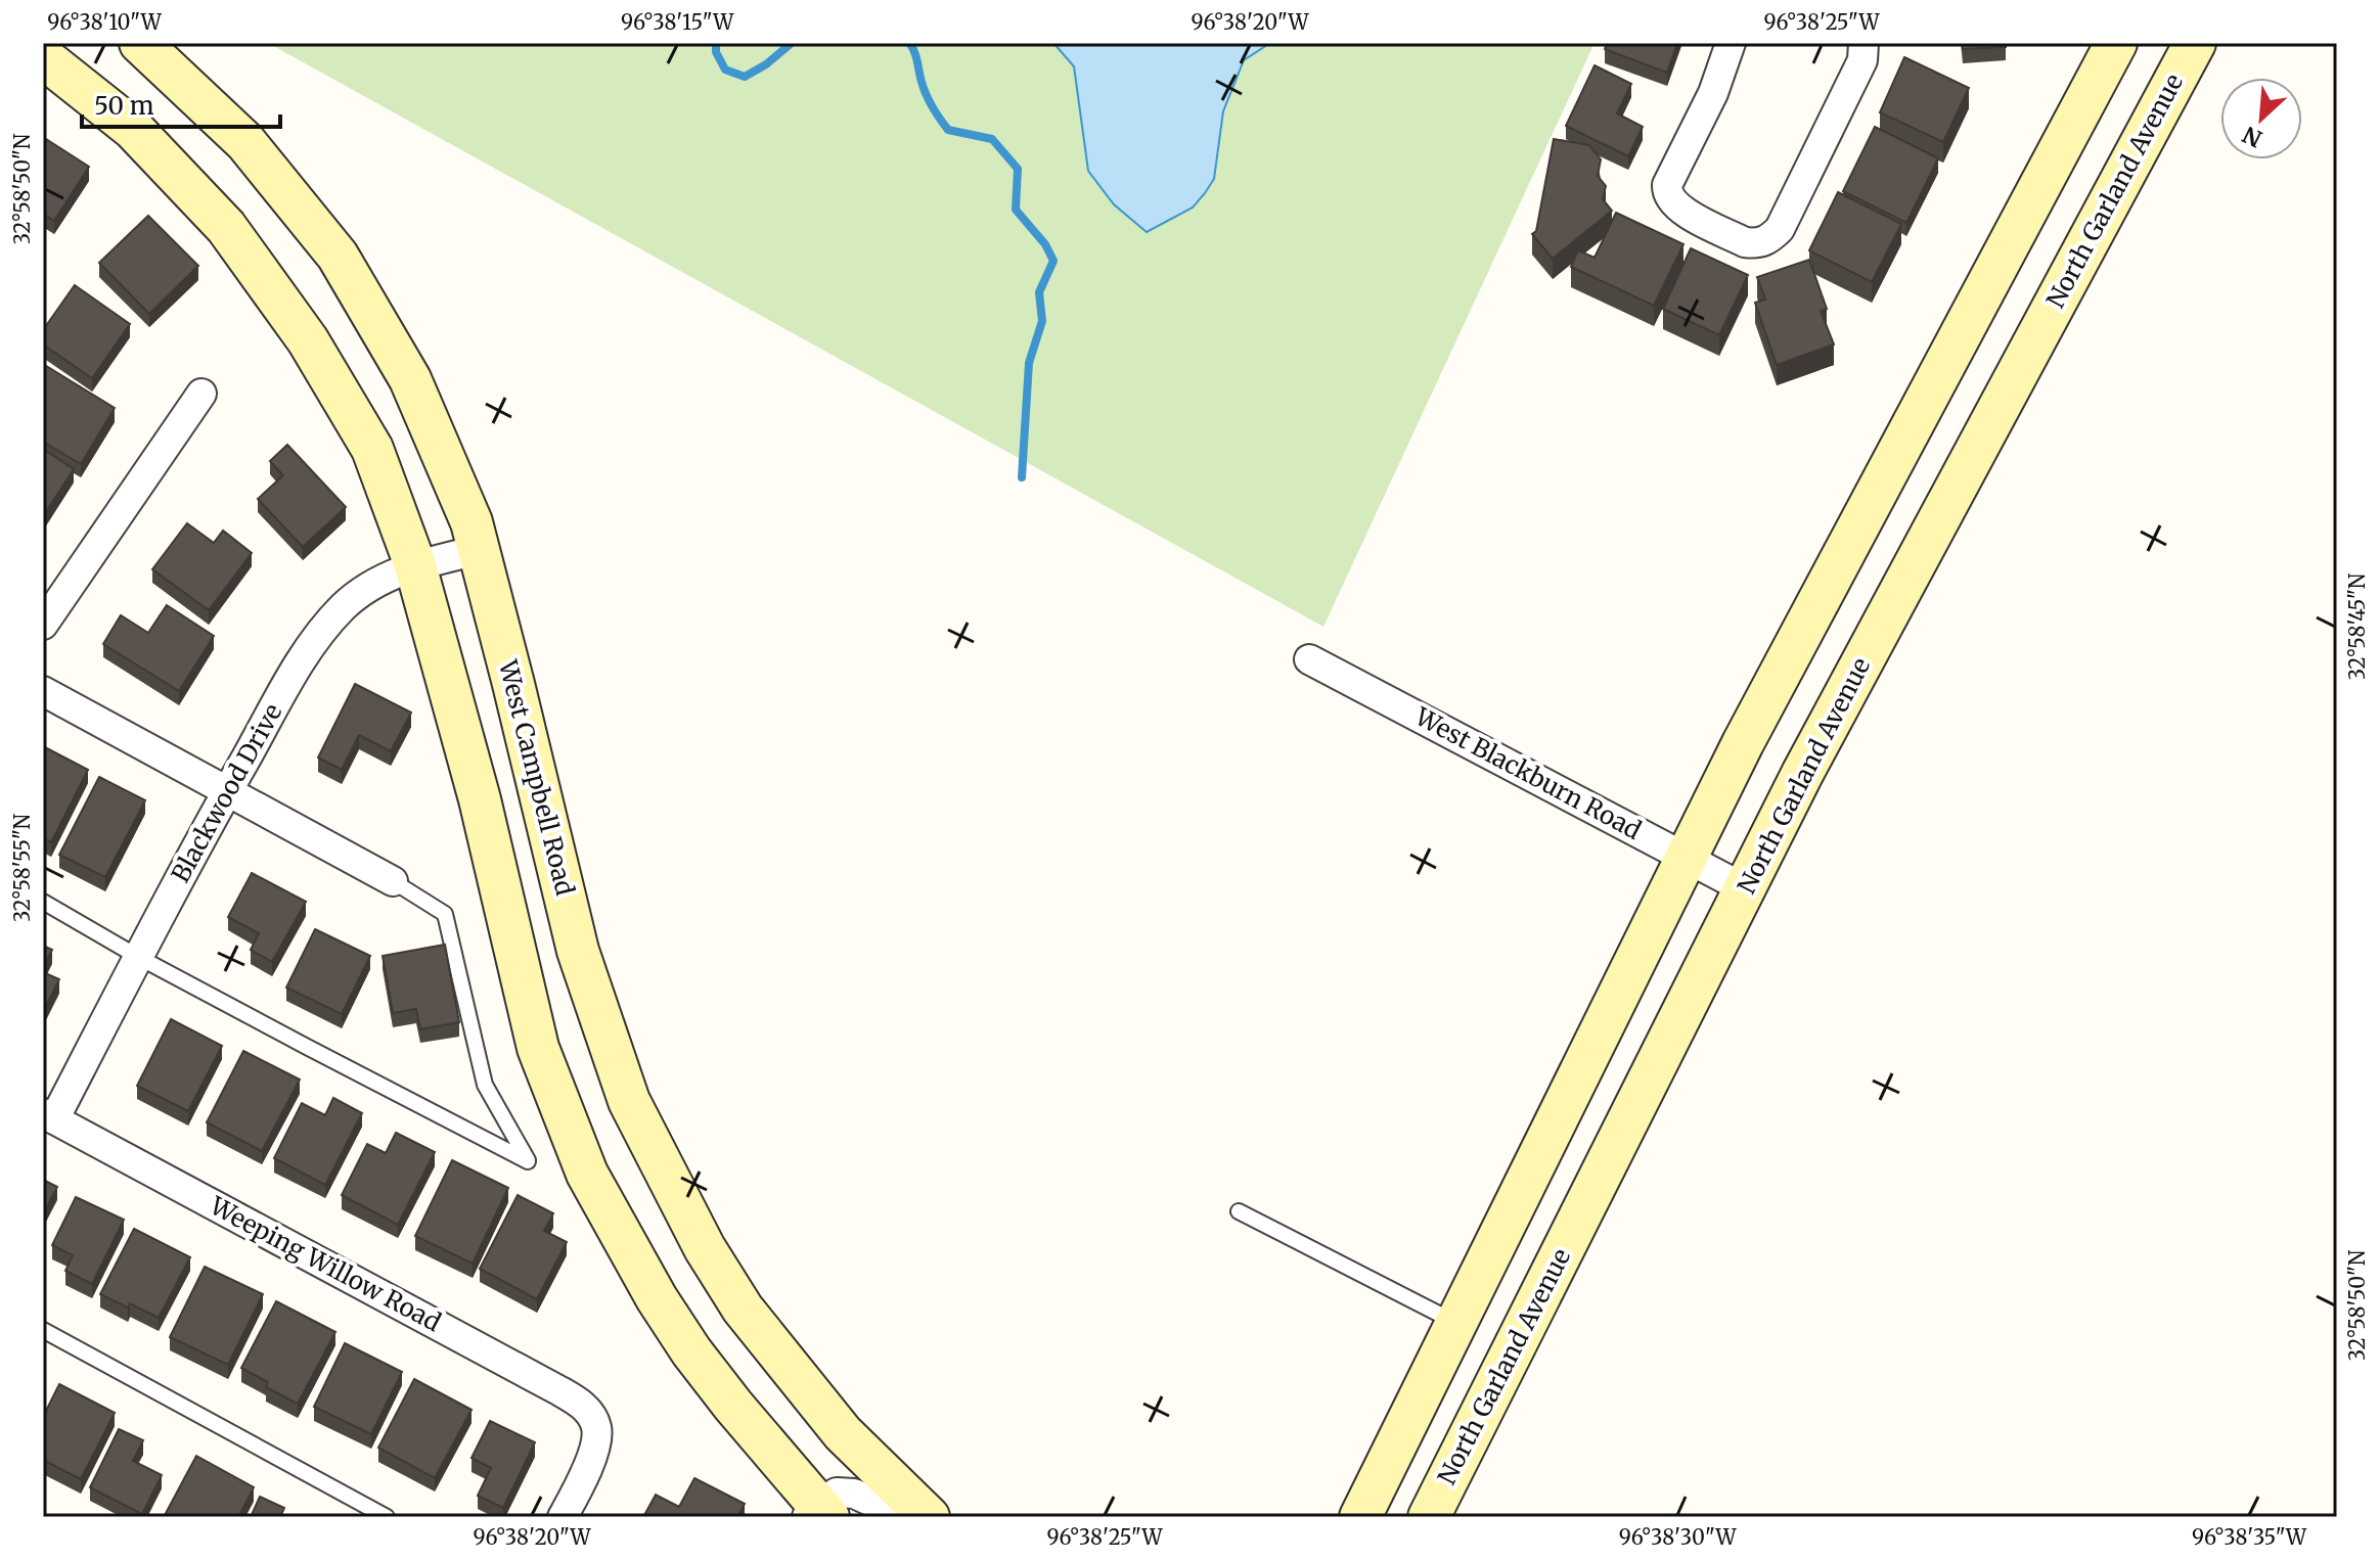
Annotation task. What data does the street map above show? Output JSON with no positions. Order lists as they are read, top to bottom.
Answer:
{
  "streets": {
    "main road": ["North Garland Avenue", "West Campbell Road"],
    "street": ["West Blackburn Road", "Blackwood Drive", "Weeping Willow Road"]
  },
  "crossings": [
    ["North Garland Avenue", "West Blackburn Road"],
    ["West Campbell Road", "Blackwood Drive"],
    ["Blackwood Drive", "Weeping Willow Road"]
  ],
  "scale_bar": "50 m",
  "north": "bottom left",
  "coordinates": [
    "96°38'10\"W",
    "96°38'15\"W",
    "96°38'20\"W",
    "96°38'25\"W",
    "32°58'50\"N",
    "32°58'45\"N",
    "32°58'55\"N",
    "96°38'30\"W",
    "96°38'35\"W"
  ]
}
